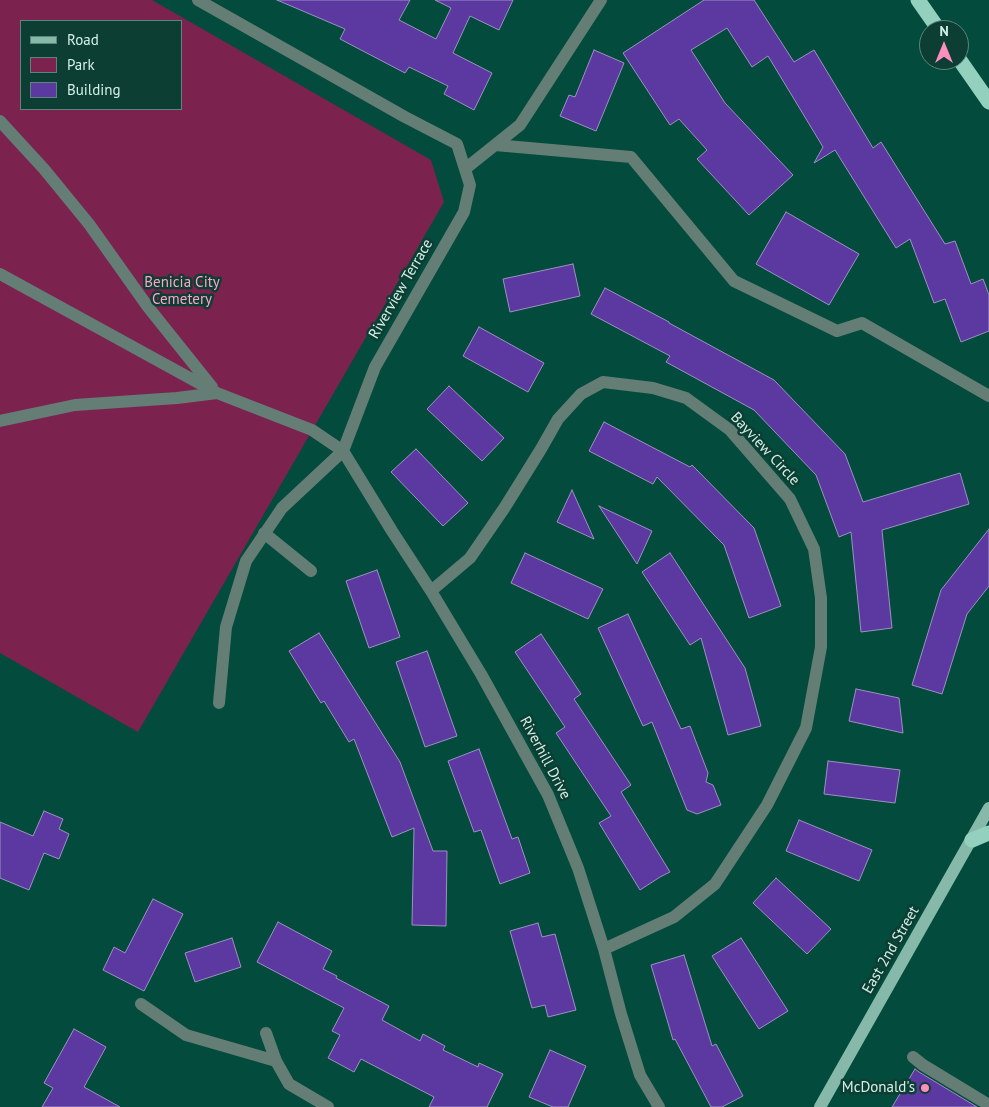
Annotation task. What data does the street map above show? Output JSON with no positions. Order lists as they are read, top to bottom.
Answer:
{
  "streets": {
    "main road": ["East 2nd Street"],
    "street": ["Riverview Terrace", "Bayview Circle", "Riverhill Drive"]
  },
  "crossings": [
    ["Riverview Terrace", "Riverhill Drive"],
    ["Bayview Circle", "Riverhill Drive"]
  ],
  "parks": ["Benicia City Cemetery"],
  "places": ["McDonald's"],
  "legend": ["Road", "Park", "Building"],
  "north": "top"
}
